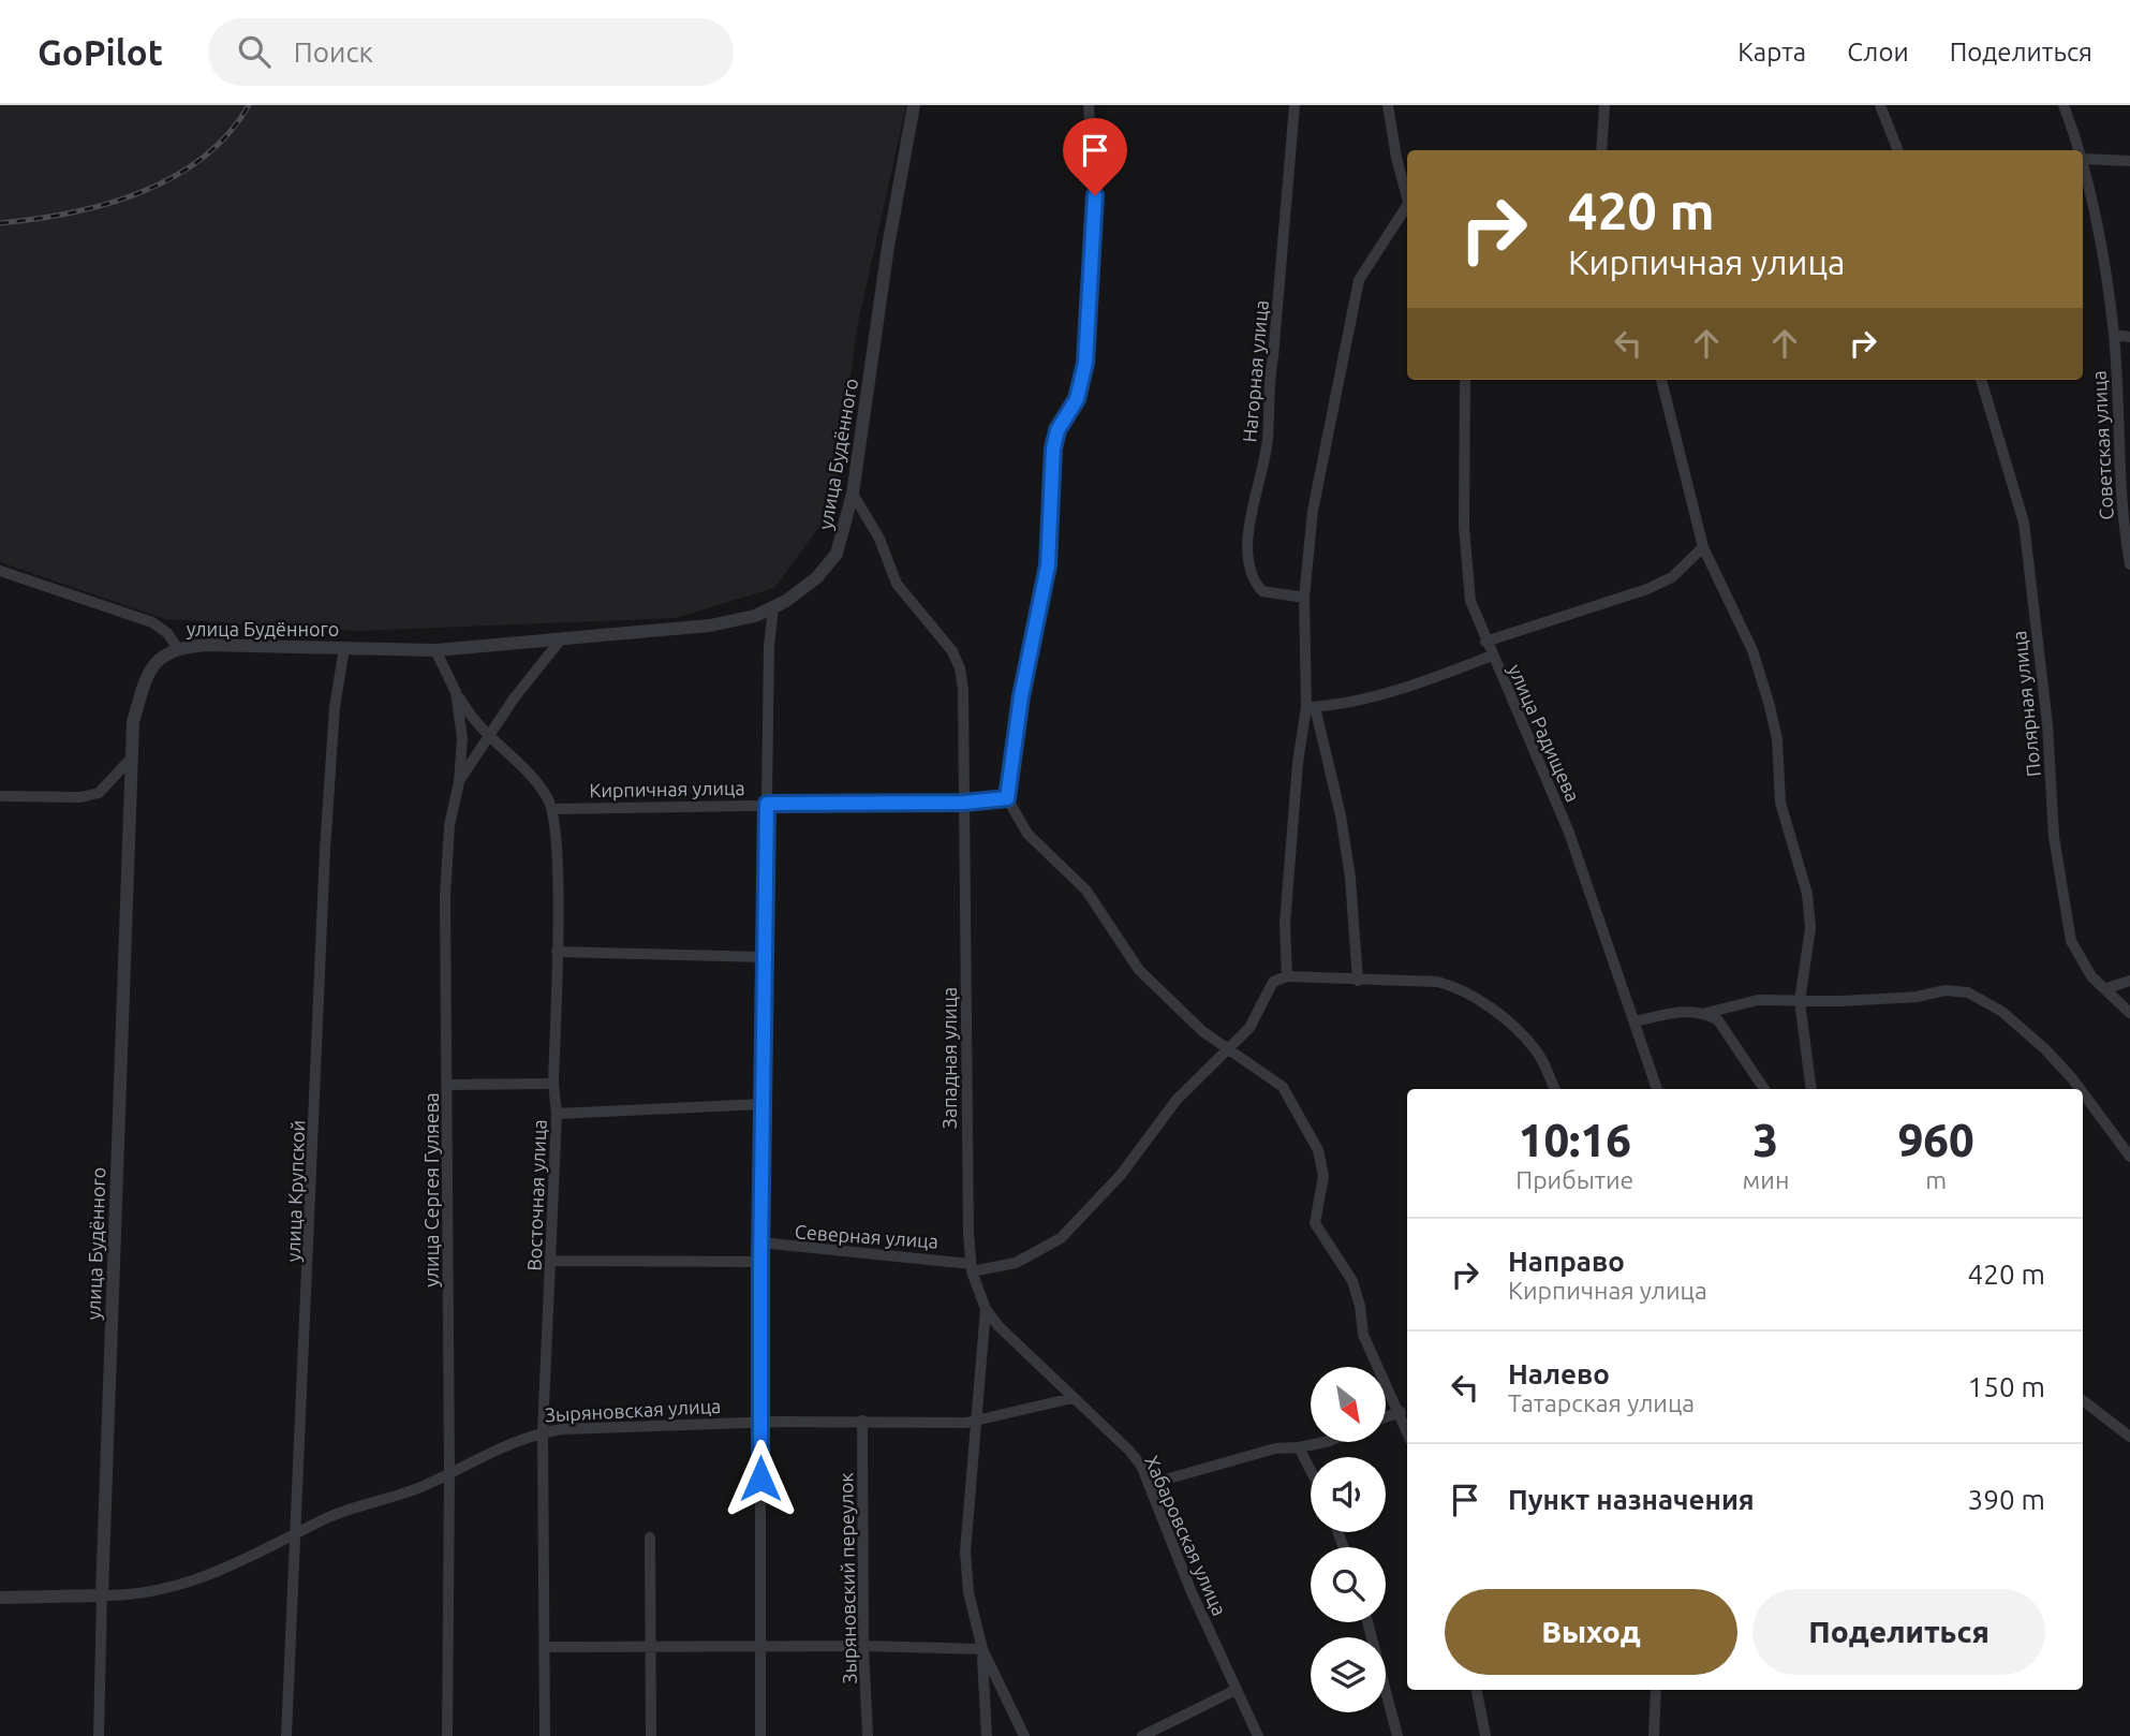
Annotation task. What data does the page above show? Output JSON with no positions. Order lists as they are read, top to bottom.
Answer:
{
  "streets": {
    "street": [
      "Нагорная улица",
      "Советская улица",
      "улица Будённого",
      "Полярная улица",
      "улица Радищева",
      "Кирпичная улица",
      "Западная улица",
      "улица Сергея Гуляева",
      "улица Крупской",
      "Восточная улица",
      "Северная улица",
      "Зыряновская улица",
      "Хабаровская улица",
      "Зыряновский переулок"
    ]
  },
  "crossings": [
    ["улица Будённого", "Западная улица"],
    ["улица Будённого", "улица Сергея Гуляева"],
    ["улица Будённого", "улица Крупской"],
    ["улица Будённого", "Зыряновская улица"],
    ["Кирпичная улица", "Западная улица"],
    ["Кирпичная улица", "Восточная улица"],
    ["Западная улица", "Северная улица"],
    ["Западная улица", "Зыряновская улица"],
    ["Западная улица", "Хабаровская улица"],
    ["улица Сергея Гуляева", "Зыряновская улица"],
    ["улица Крупской", "Зыряновская улица"],
    ["Восточная улица", "Зыряновская улица"],
    ["Зыряновская улица", "Хабаровская улица"],
    ["Зыряновская улица", "Зыряновский переулок"]
  ],
  "north": "bottom right",
  "page": {
    "header": "GoPilot",
    "search": "Поиск",
    "nav": ["Карта", "Слои", "Поделиться"],
    "turn": ["420 m", "Кирпичная улица"],
    "eta": [
      "10:16",
      "Прибытие",
      "3",
      "мин",
      "960",
      "m"
    ],
    "list": [
      {
        "name": "Направо",
        "note": "Кирпичная улица",
        "value": "420 m"
      },
      {
        "name": "Налево",
        "note": "Татарская улица",
        "value": "150 m"
      },
      {
        "name": "Пункт назначения",
        "value": "390 m"
      }
    ],
    "buttons": ["Выход", "Поделиться"]
  }
}
